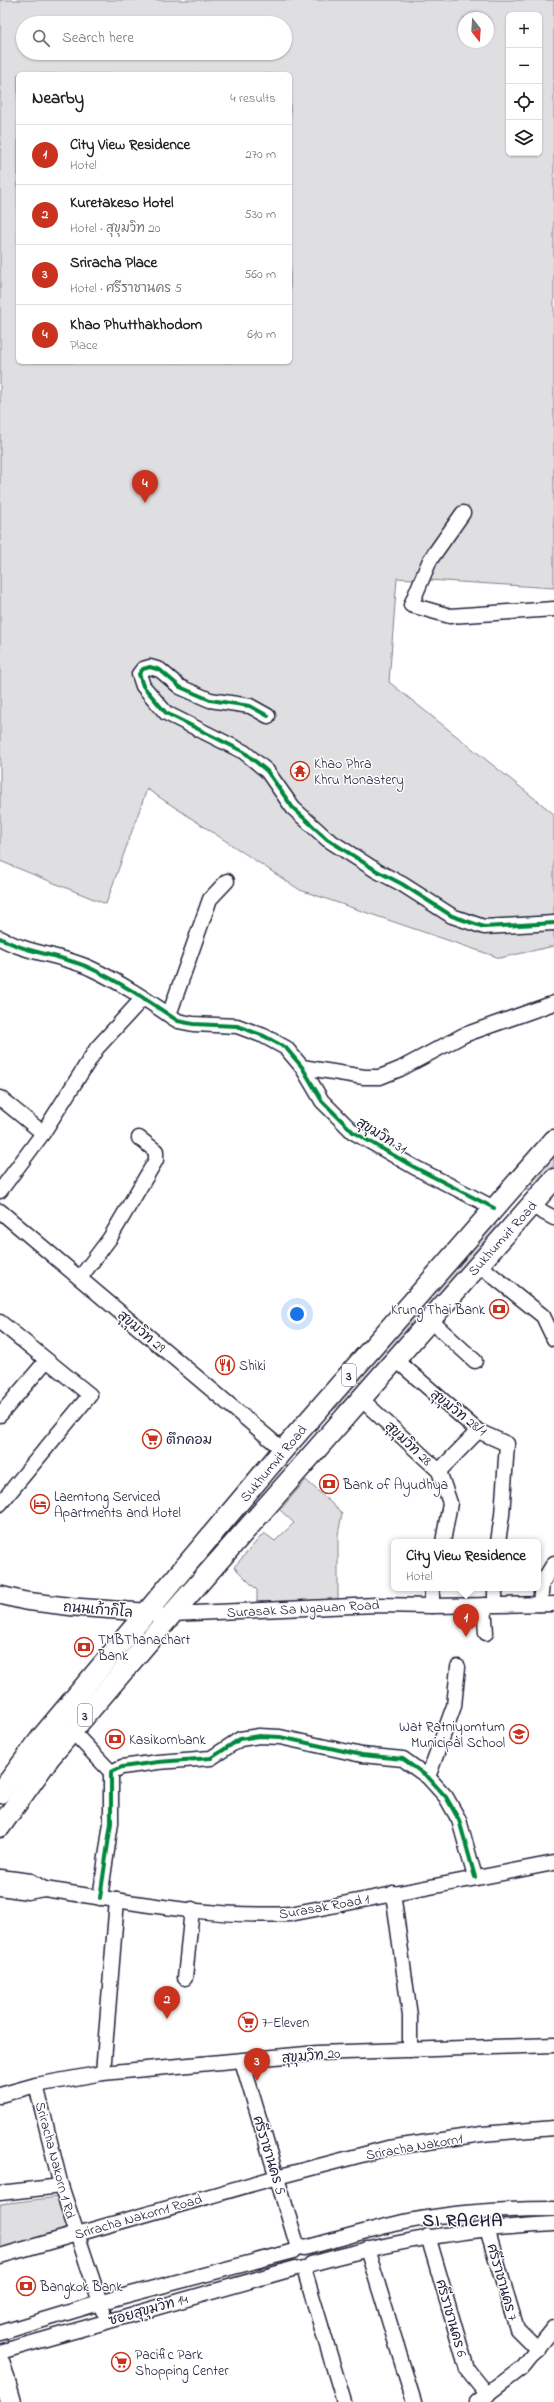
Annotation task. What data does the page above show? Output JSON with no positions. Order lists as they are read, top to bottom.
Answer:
{
  "streets": {
    "highway": ["Sukhumvit Road", "3"],
    "main road": ["ถนนเก้ากิโล"],
    "street": [
      "สุขุมวิท 31",
      "สุขุมวิท 29",
      "สุขุมวิท 28/1",
      "สุขุมวิท 28",
      "Surasak Sa Ngauan Road",
      "Surasak Road 1",
      "สุขุมวิท 20",
      "Sriracha Nakorn1",
      "ศรีราชานคร 5",
      "Sriracha Nakorn 1 Rd",
      "Sriracha Nakorn1 Road",
      "ศรีราชานคร 7",
      "ซอยสุขุมวิท 14",
      "ศรีราชานคร 6"
    ]
  },
  "crossings": [
    ["สุขุมวิท 31", "Sukhumvit Road"],
    ["Sukhumvit Road", "สุขุมวิท 29"],
    ["Sukhumvit Road", "สุขุมวิท 28/1"],
    ["Sukhumvit Road", "สุขุมวิท 28"],
    ["Sukhumvit Road", "Surasak Sa Ngauan Road"],
    ["Sukhumvit Road", "ถนนเก้ากิโล"],
    ["Surasak Sa Ngauan Road", "ถนนเก้ากิโล"],
    ["สุขุมวิท 20", "ศรีราชานคร 5"],
    ["สุขุมวิท 20", "Sriracha Nakorn 1 Rd"],
    ["Sriracha Nakorn1", "ศรีราชานคร 5"],
    ["Sriracha Nakorn1", "Sriracha Nakorn1 Road"],
    ["ศรีราชานคร 5", "Sriracha Nakorn1 Road"],
    ["ศรีราชานคร 5", "ซอยสุขุมวิท 14"],
    ["Sriracha Nakorn 1 Rd", "Sriracha Nakorn1 Road"],
    ["Sriracha Nakorn 1 Rd", "ซอยสุขุมวิท 14"],
    ["ศรีราชานคร 7", "ซอยสุขุมวิท 14"],
    ["ซอยสุขุมวิท 14", "ศรีราชานคร 6"]
  ],
  "districts": ["SI RACHA"],
  "places": {
    "temple": ["Khao Phra Khru Monastery"],
    "bank": [
      "Krung Thai Bank",
      "Bank of Ayudhya",
      "TMBThanachart Bank",
      "Kasikornbank",
      "Bangkok Bank"
    ],
    "restaurant": ["Shiki"],
    "supermarket": ["ตึกคอม", "7-Eleven", "Pacific Park Shopping Center"],
    "hotel": ["Laemtong Serviced Apartments and Hotel"],
    "school or university": ["Wat Ratniyomtum Municipal School"]
  },
  "north": "bottom",
  "page": {
    "map_buttons": ["+", "−"],
    "search": "Search here",
    "heading": ["Nearby", "4 results"],
    "list": [
      {
        "mark": "1",
        "name": "City View Residence",
        "note": "Hotel",
        "value": "270 m"
      },
      {
        "mark": "2",
        "name": "Kuretakeso Hotel",
        "note": "Hotel · สุขุมวิท 20",
        "value": "530 m"
      },
      {
        "mark": "3",
        "name": "Sriracha Place",
        "note": "Hotel · ศรีราชานคร 5",
        "value": "560 m"
      },
      {
        "mark": "4",
        "name": "Khao Phutthakhodom",
        "note": "Place",
        "value": "610 m"
      }
    ],
    "pins": [
      "4",
      "1",
      "2",
      "3"
    ],
    "popup": ["City View Residence", "Hotel"]
  }
}
